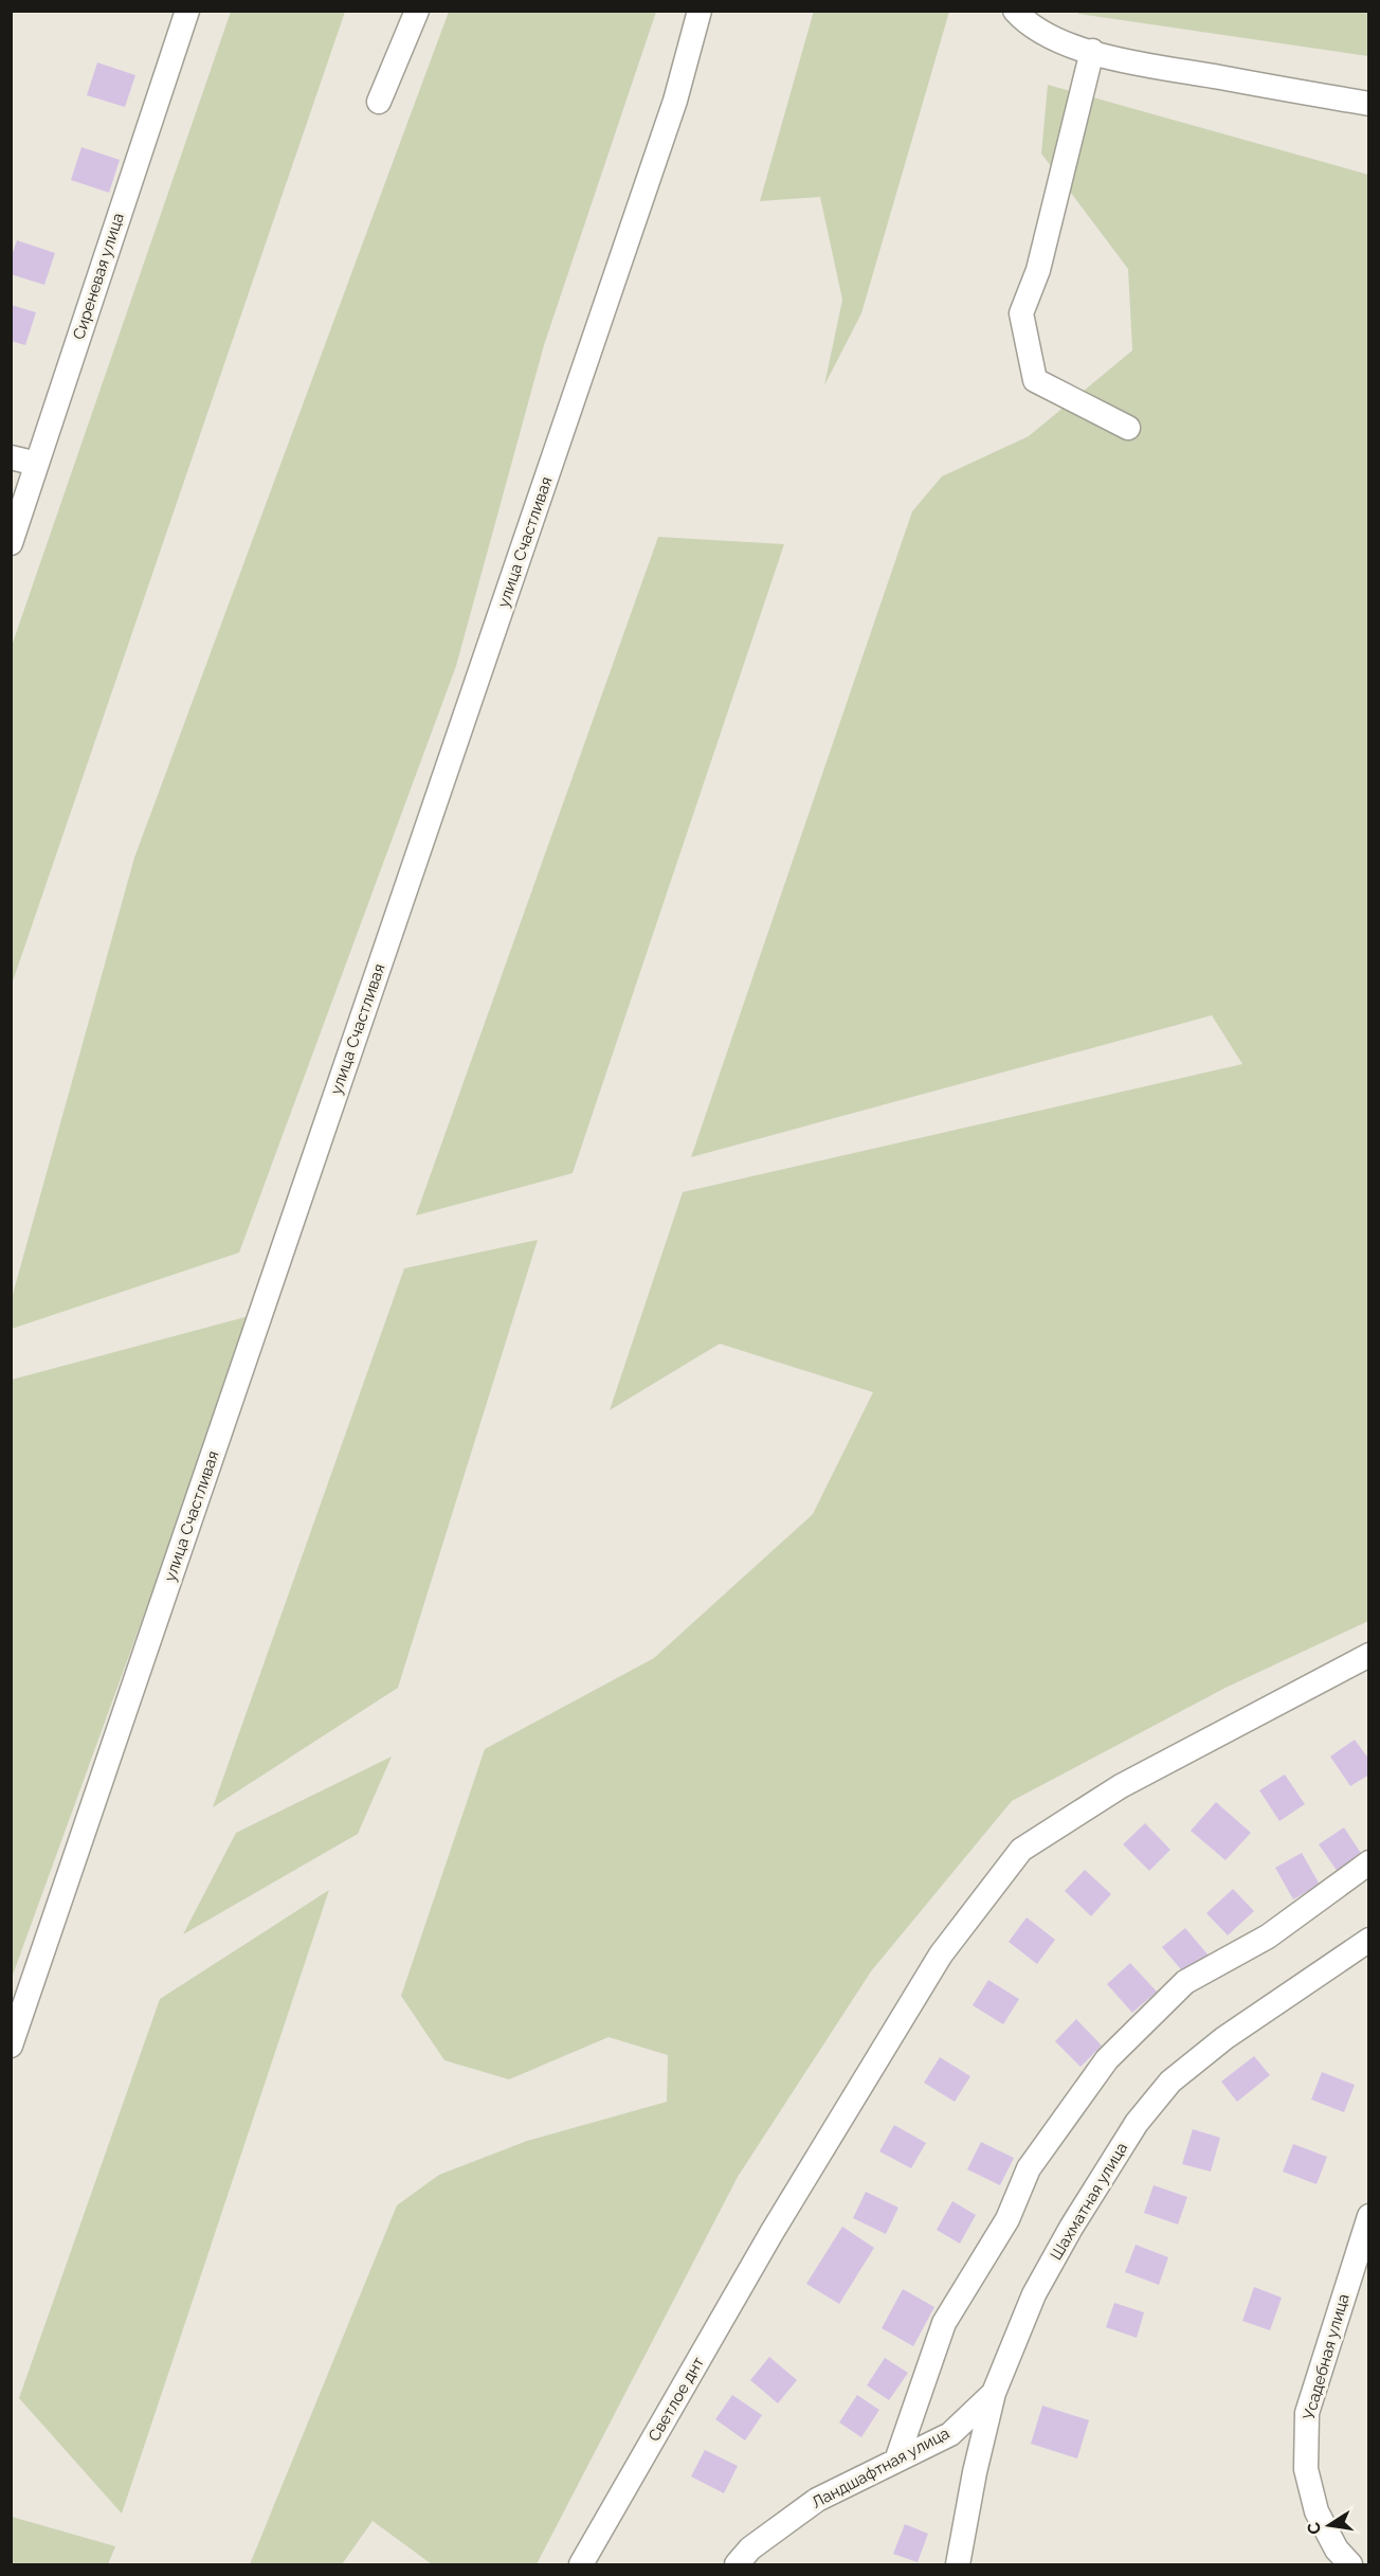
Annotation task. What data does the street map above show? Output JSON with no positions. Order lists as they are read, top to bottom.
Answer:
{
  "streets": {
    "street": [
      "Сиреневая улица",
      "улица Счастливая",
      "Шахматная улица",
      "Усадебная улица",
      "Светлое днт",
      "Ландшафтная улица"
    ]
  },
  "crossings": [
    ["Шахматная улица", "Ландшафтная улица"]
  ],
  "north": "left"
}
